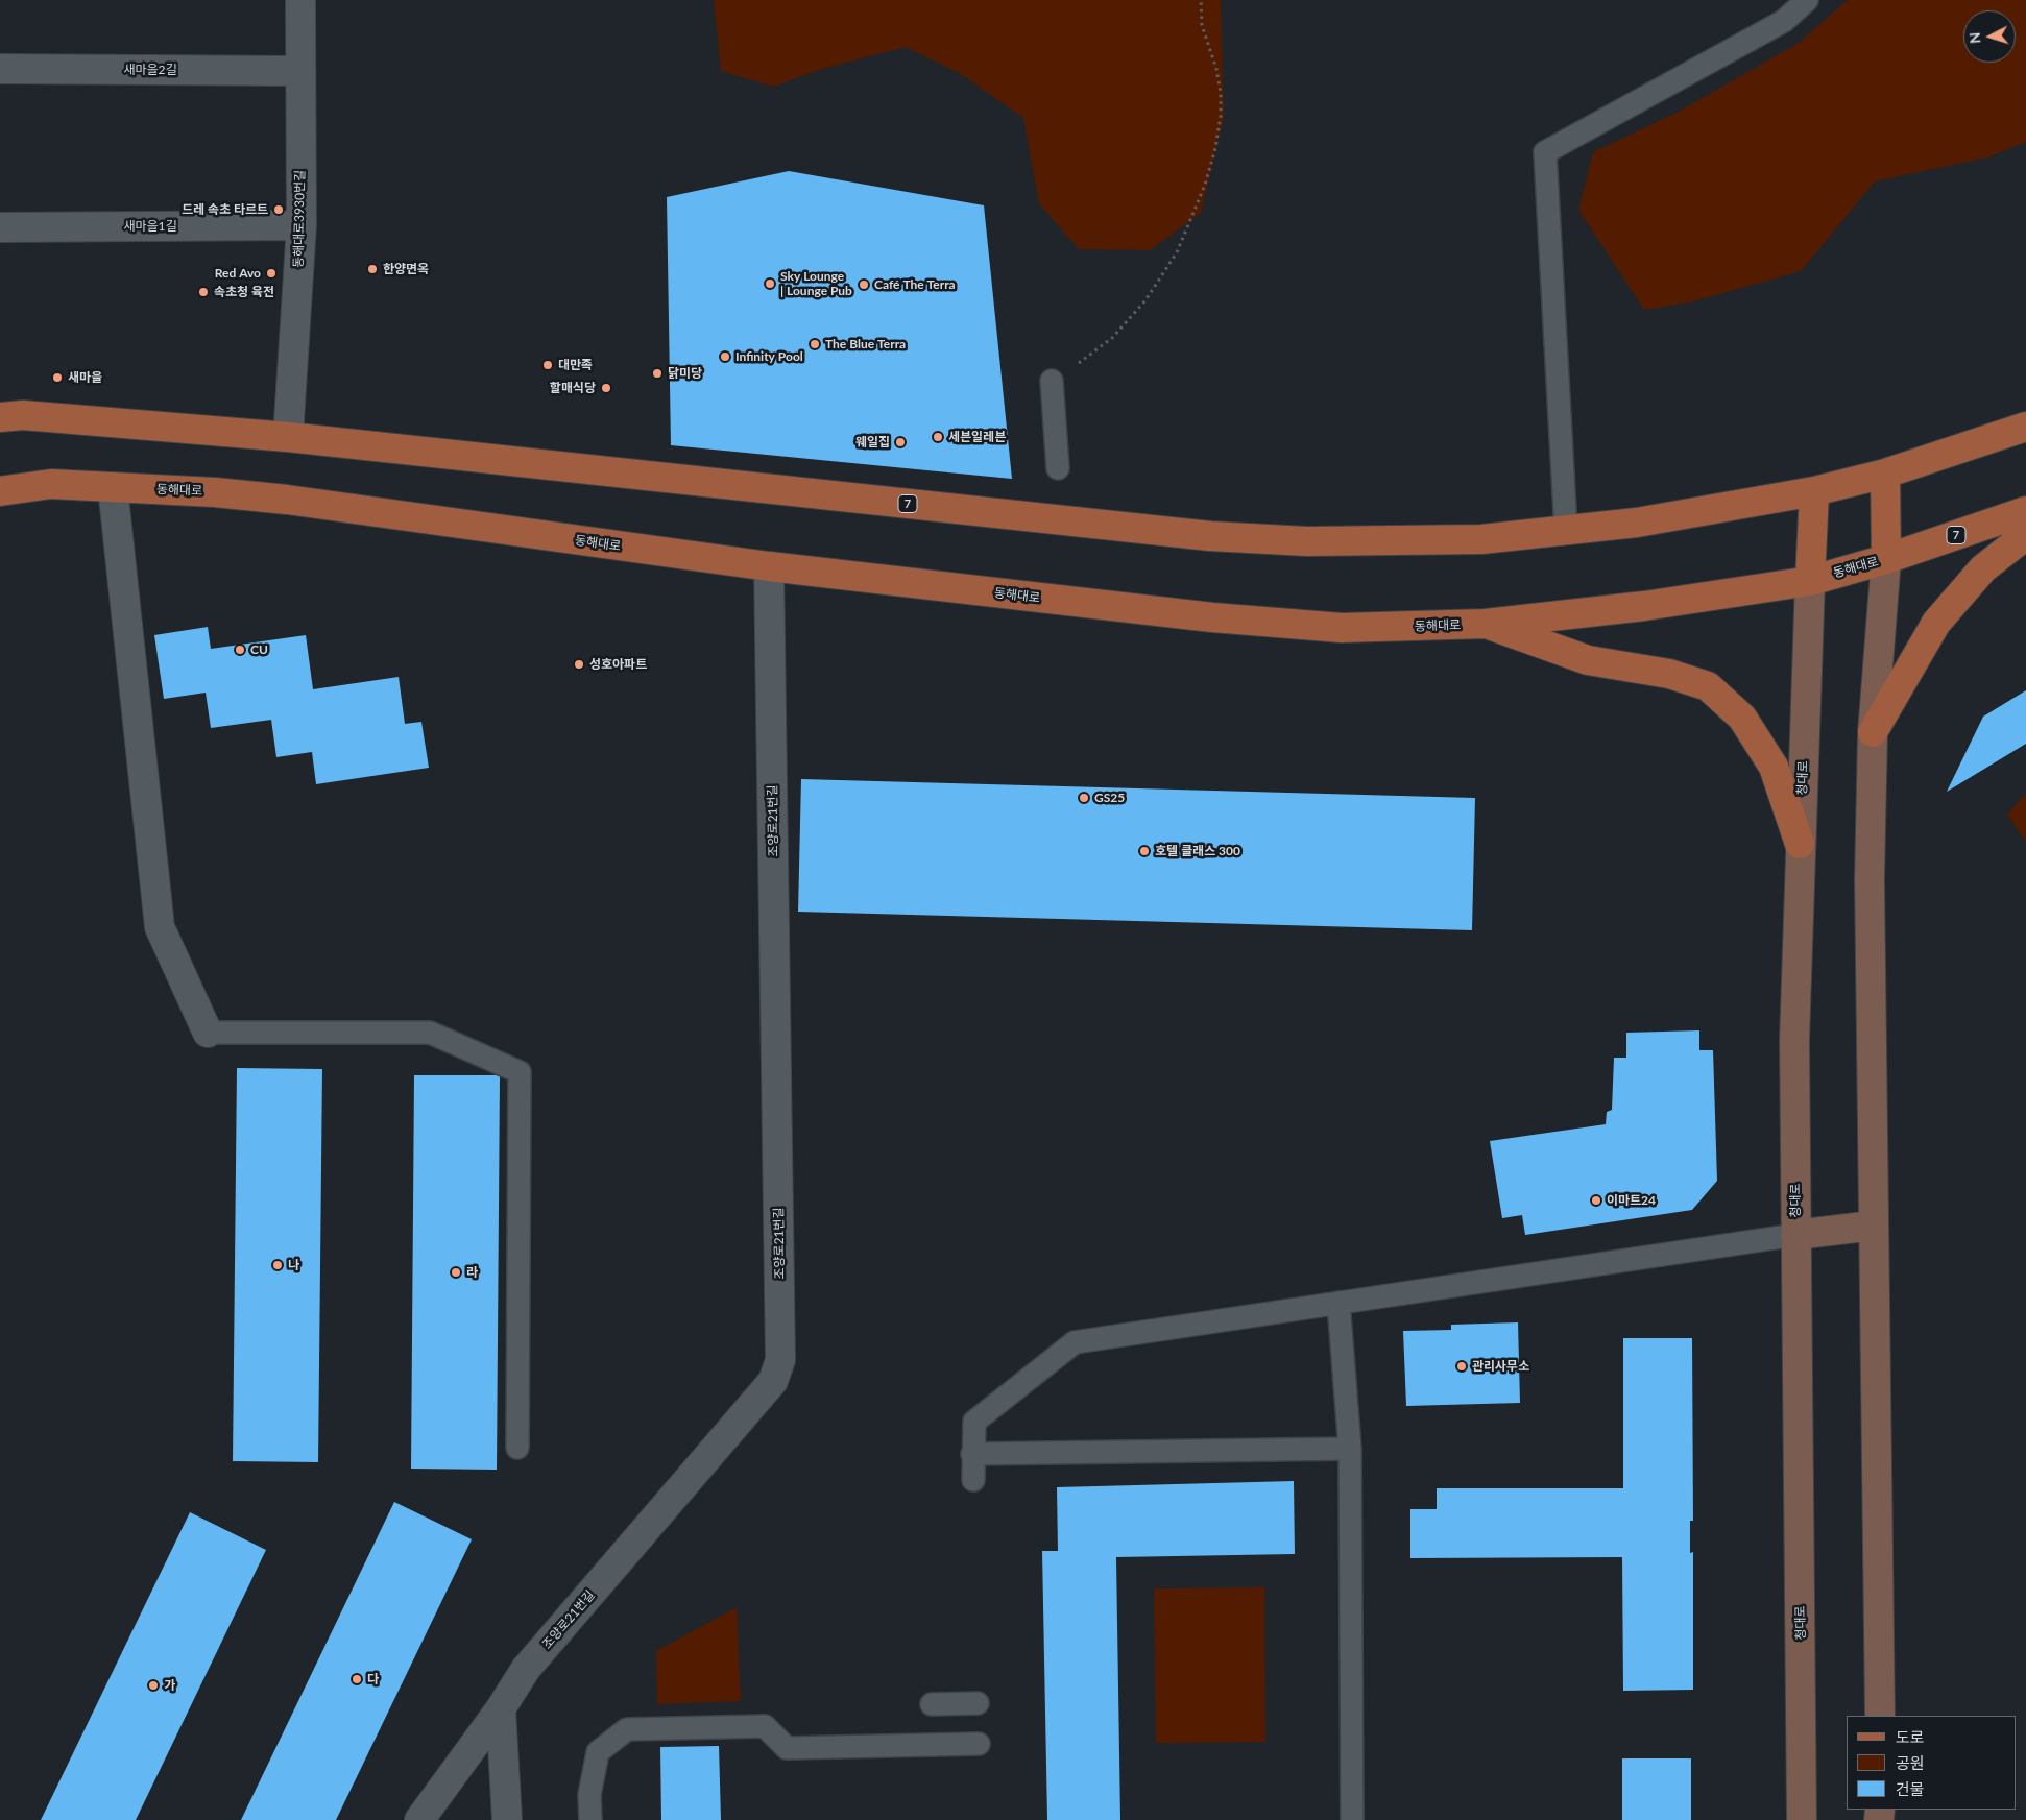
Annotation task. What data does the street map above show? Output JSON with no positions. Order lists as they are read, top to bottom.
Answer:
{
  "streets": {
    "main road": ["동해대로", "7"],
    "street": [
      "새마을2길",
      "동해대로3930번길",
      "새마을1길",
      "청대로",
      "조양로21번길"
    ]
  },
  "crossings": [
    ["새마을2길", "동해대로3930번길"],
    ["동해대로3930번길", "새마을1길"],
    ["동해대로3930번길", "7"],
    ["동해대로", "청대로"],
    ["동해대로", "조양로21번길"]
  ],
  "places": [
    "드레 속초 타르트",
    "한양면옥",
    "Red Avo",
    "Sky Lounge | Lounge Pub",
    "Café The Terra",
    "속초청 육전",
    "The Blue Terra",
    "Infinity Pool",
    "대만족",
    "닭미당",
    "새마을",
    "할매식당",
    "세븐일레븐",
    "웨일집",
    "CU",
    "성호아파트",
    "GS25",
    "호텔 클래스 300",
    "이마트24",
    "나",
    "라",
    "관리사무소",
    "다",
    "가"
  ],
  "legend": ["도로", "공원", "건물"],
  "north": "left"
}
